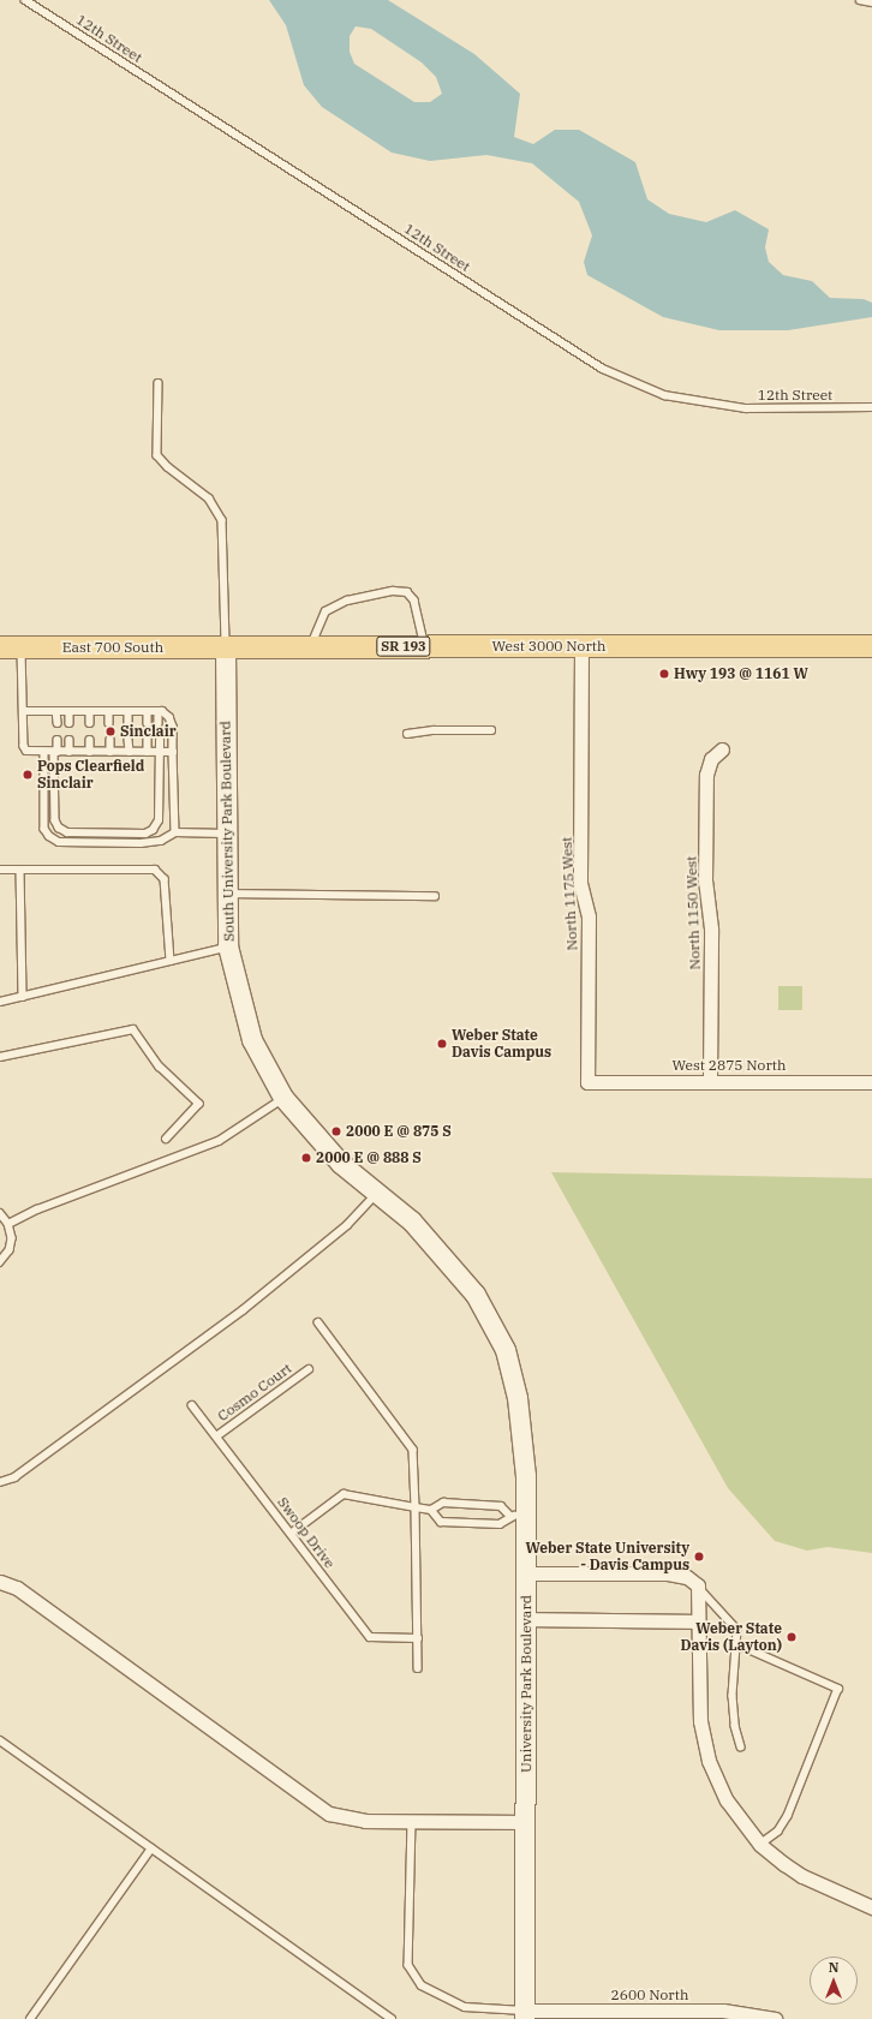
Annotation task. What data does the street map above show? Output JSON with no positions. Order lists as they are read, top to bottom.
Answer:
{
  "streets": {
    "main road": ["SR 193", "West 3000 North", "East 700 South"],
    "street": [
      "South University Park Boulevard",
      "North 1175 West",
      "North 1150 West",
      "West 2875 North",
      "University Park Boulevard",
      "2600 North"
    ],
    "lane": ["12th Street", "Cosmo Court", "Swoop Drive"]
  },
  "crossings": [
    ["West 3000 North", "East 700 South"],
    ["West 3000 North", "South University Park Boulevard"],
    ["West 3000 North", "North 1175 West"],
    ["East 700 South", "South University Park Boulevard"],
    ["South University Park Boulevard", "University Park Boulevard"],
    ["North 1175 West", "West 2875 North"],
    ["North 1150 West", "West 2875 North"],
    ["Cosmo Court", "Swoop Drive"],
    ["University Park Boulevard", "2600 North"]
  ],
  "places": [
    "Hwy 193 @ 1161 W",
    "Sinclair",
    "Pops Clearfield Sinclair",
    "Weber State Davis Campus",
    "2000 E @ 875 S",
    "2000 E @ 888 S",
    "Weber State University - Davis Campus",
    "Weber State Davis (Layton)"
  ],
  "north": "top"
}
